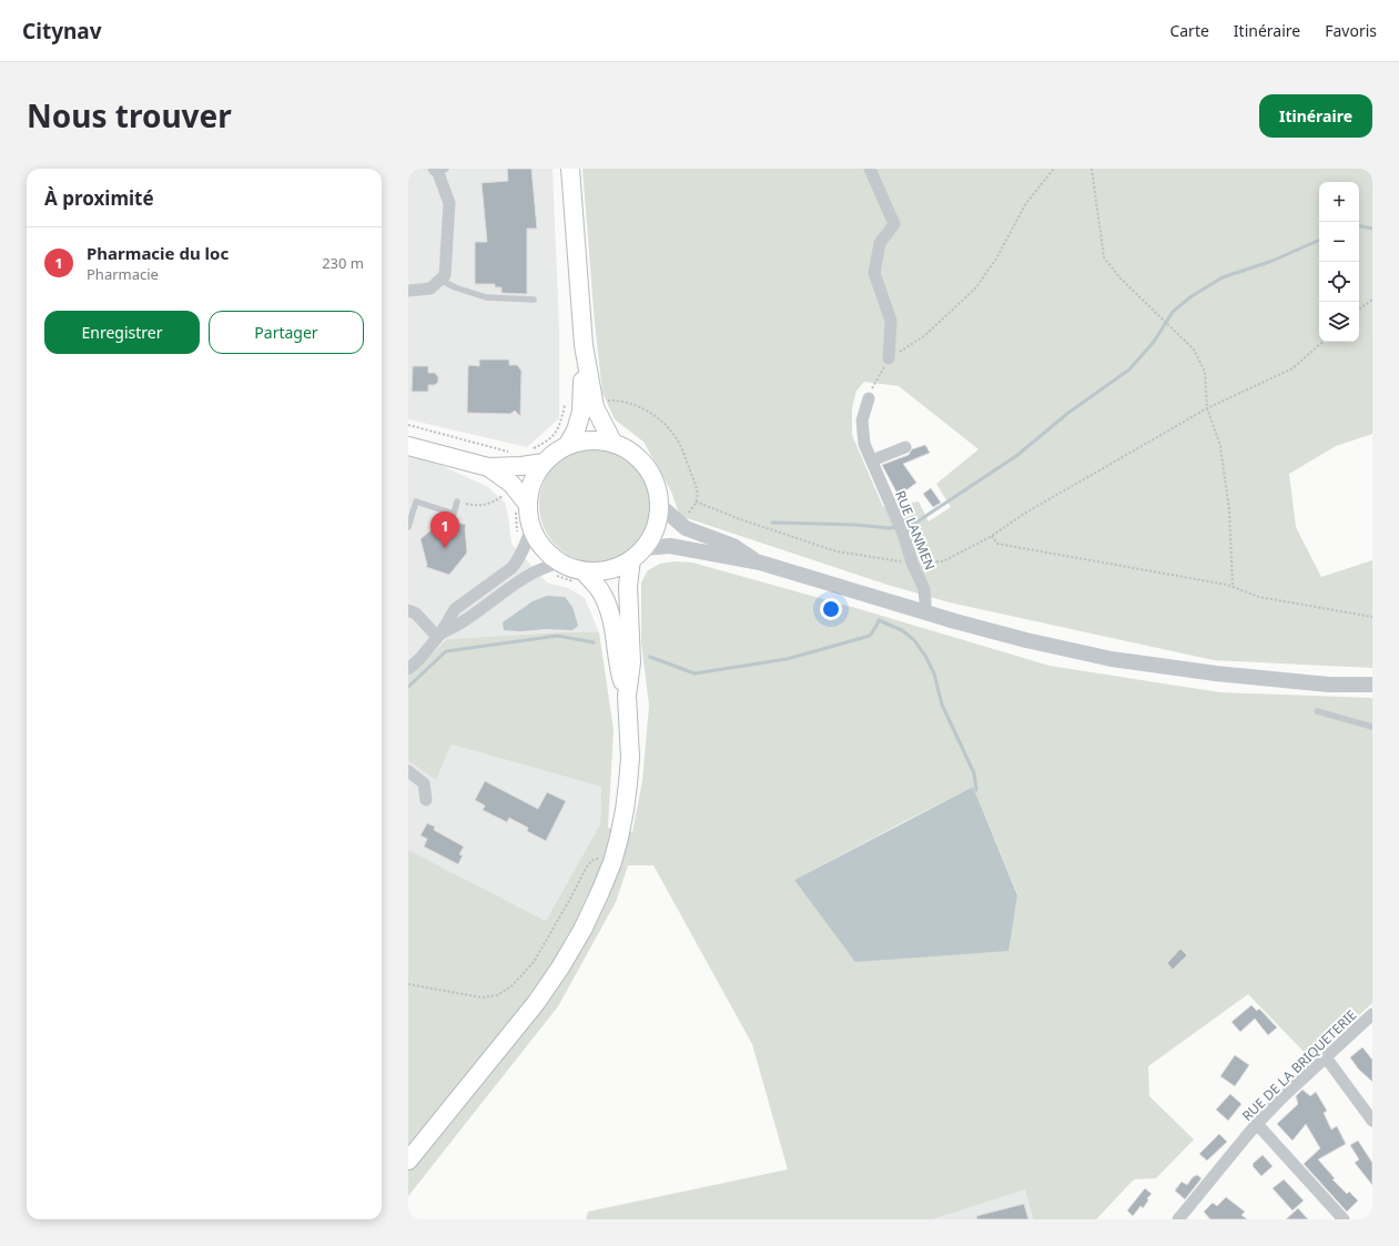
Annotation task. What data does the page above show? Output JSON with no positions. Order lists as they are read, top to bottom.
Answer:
{
  "streets": {
    "street": ["RUE LANMEN", "RUE DE LA BRIQUETERIE"]
  },
  "page": {
    "header": "Citynav",
    "nav": ["Carte", "Itinéraire", "Favoris"],
    "title": "Nous trouver",
    "buttons": [
      "Itinéraire",
      ["Enregistrer", "Partager"]
    ],
    "heading": "À proximité",
    "map_buttons": ["+", "−"],
    "list": [
      {
        "mark": "1",
        "name": "Pharmacie du loc",
        "note": "Pharmacie",
        "value": "230 m"
      }
    ],
    "pins": "1"
  }
}
